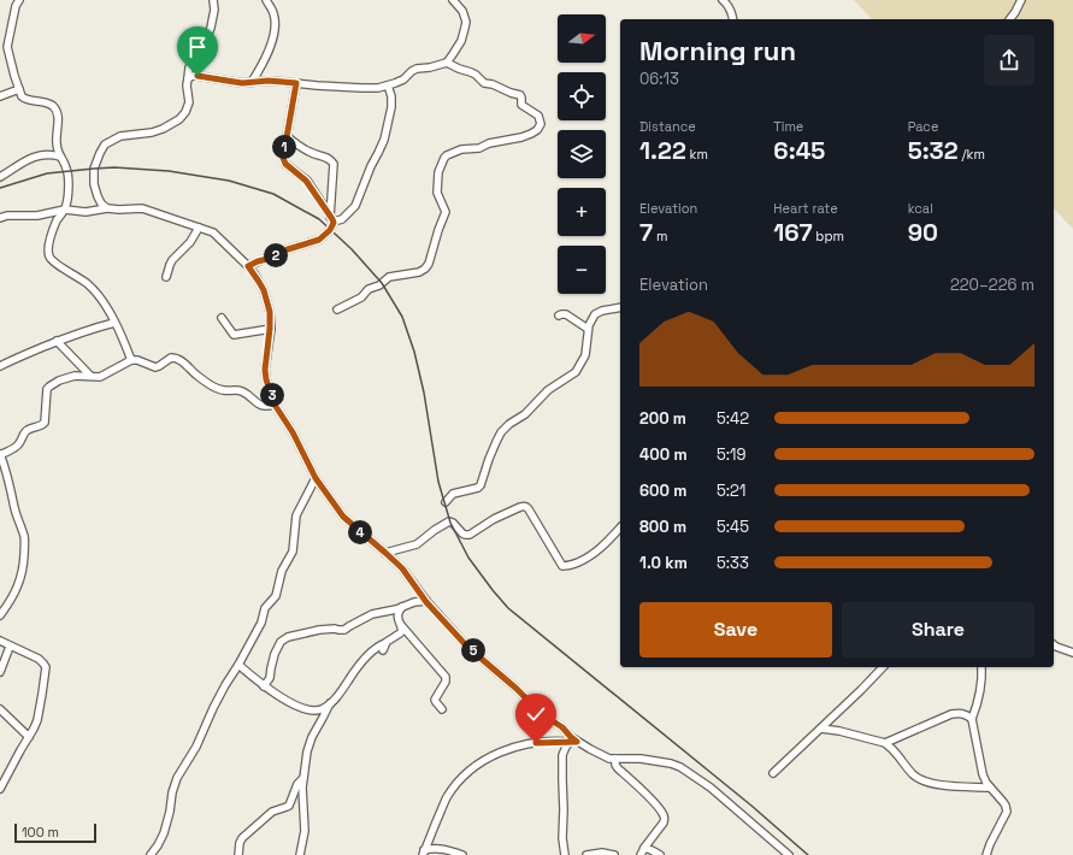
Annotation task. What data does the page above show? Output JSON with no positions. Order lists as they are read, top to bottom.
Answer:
{
  "scale_bar": "100 m",
  "north": "right",
  "page": {
    "map_buttons": ["+", "−"],
    "heading": ["Morning run", "06:13"],
    "stats": [
      ["Distance", "1.22 km"],
      ["Time", "6:45"],
      ["Pace", "5:32 /km"],
      ["Elevation", "7 m"],
      ["Heart rate", "167 bpm"],
      ["kcal", "90"]
    ],
    "pins": [
      "1",
      "2",
      "3",
      "4",
      "5"
    ],
    "chart": ["Elevation", "220–226 m"],
    "list": [
      {
        "name": "200 m",
        "note": "5:42"
      },
      {
        "name": "400 m",
        "note": "5:19"
      },
      {
        "name": "600 m",
        "note": "5:21"
      },
      {
        "name": "800 m",
        "note": "5:45"
      },
      {
        "name": "1.0 km",
        "note": "5:33"
      }
    ],
    "buttons": ["Save", "Share"],
    "scale": "100 m"
  }
}
